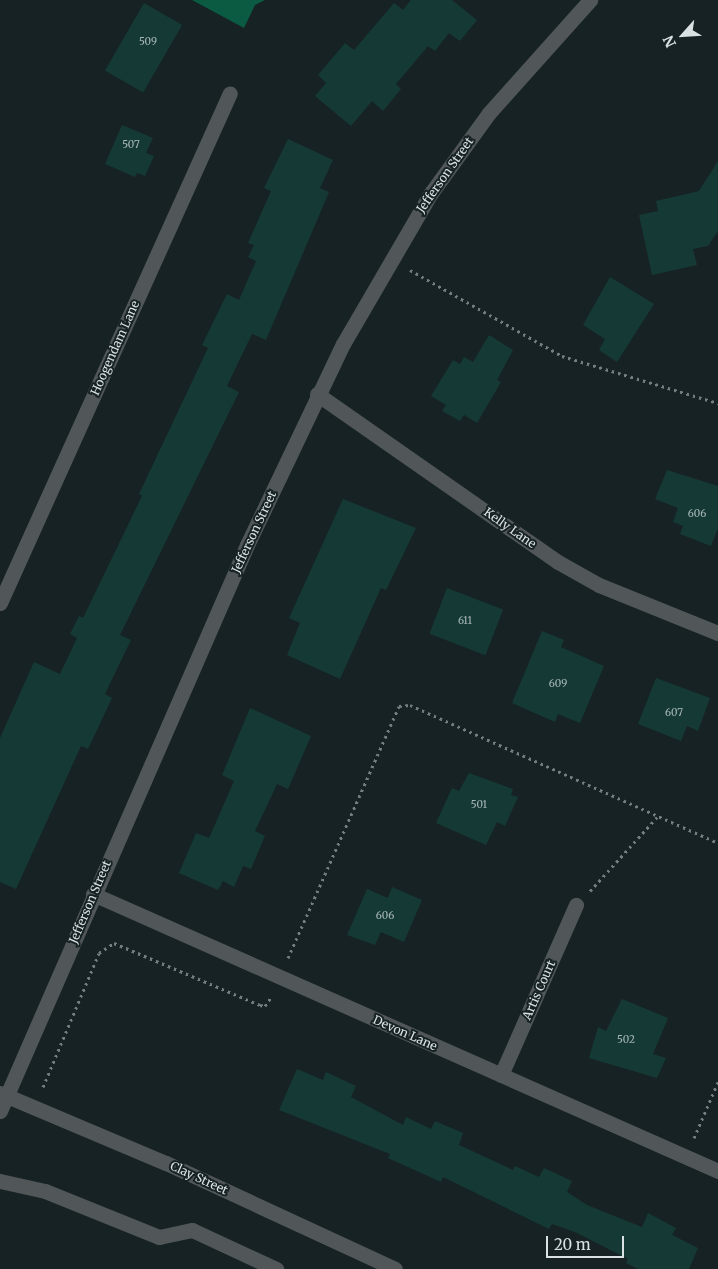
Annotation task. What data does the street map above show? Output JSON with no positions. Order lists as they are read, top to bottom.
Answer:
{
  "streets": {
    "street": [
      "Jefferson Street",
      "Hoogendam Lane",
      "Kelly Lane",
      "Artis Court",
      "Devon Lane",
      "Clay Street"
    ]
  },
  "crossings": [
    ["Jefferson Street", "Kelly Lane"],
    ["Jefferson Street", "Devon Lane"],
    ["Jefferson Street", "Clay Street"],
    ["Artis Court", "Devon Lane"]
  ],
  "house_numbers": [
    "509",
    "507",
    "606",
    "611",
    "609",
    "607",
    "501",
    "606",
    "502"
  ],
  "scale_bar": "20 m",
  "north": "bottom left"
}
